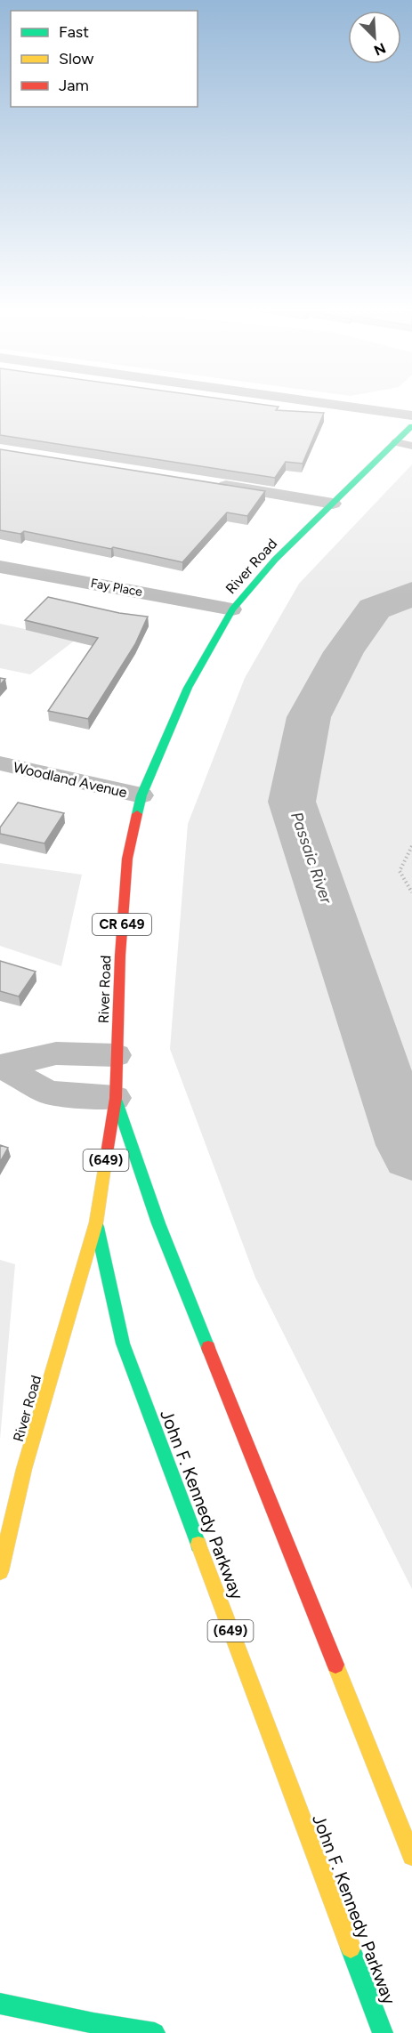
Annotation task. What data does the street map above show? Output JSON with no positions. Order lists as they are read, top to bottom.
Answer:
{
  "streets": {
    "main road": [
      "River Road",
      "CR 649",
      "(649)",
      "John F. Kennedy Parkway"
    ],
    "street": ["Fay Place", "Woodland Avenue"]
  },
  "crossings": [
    ["River Road", "Fay Place"],
    ["River Road", "Woodland Avenue"],
    ["River Road", "(649)"],
    ["River Road", "John F. Kennedy Parkway"]
  ],
  "water": ["Passaic River"],
  "legend": ["Fast", "Slow", "Jam"],
  "north": "bottom right"
}
